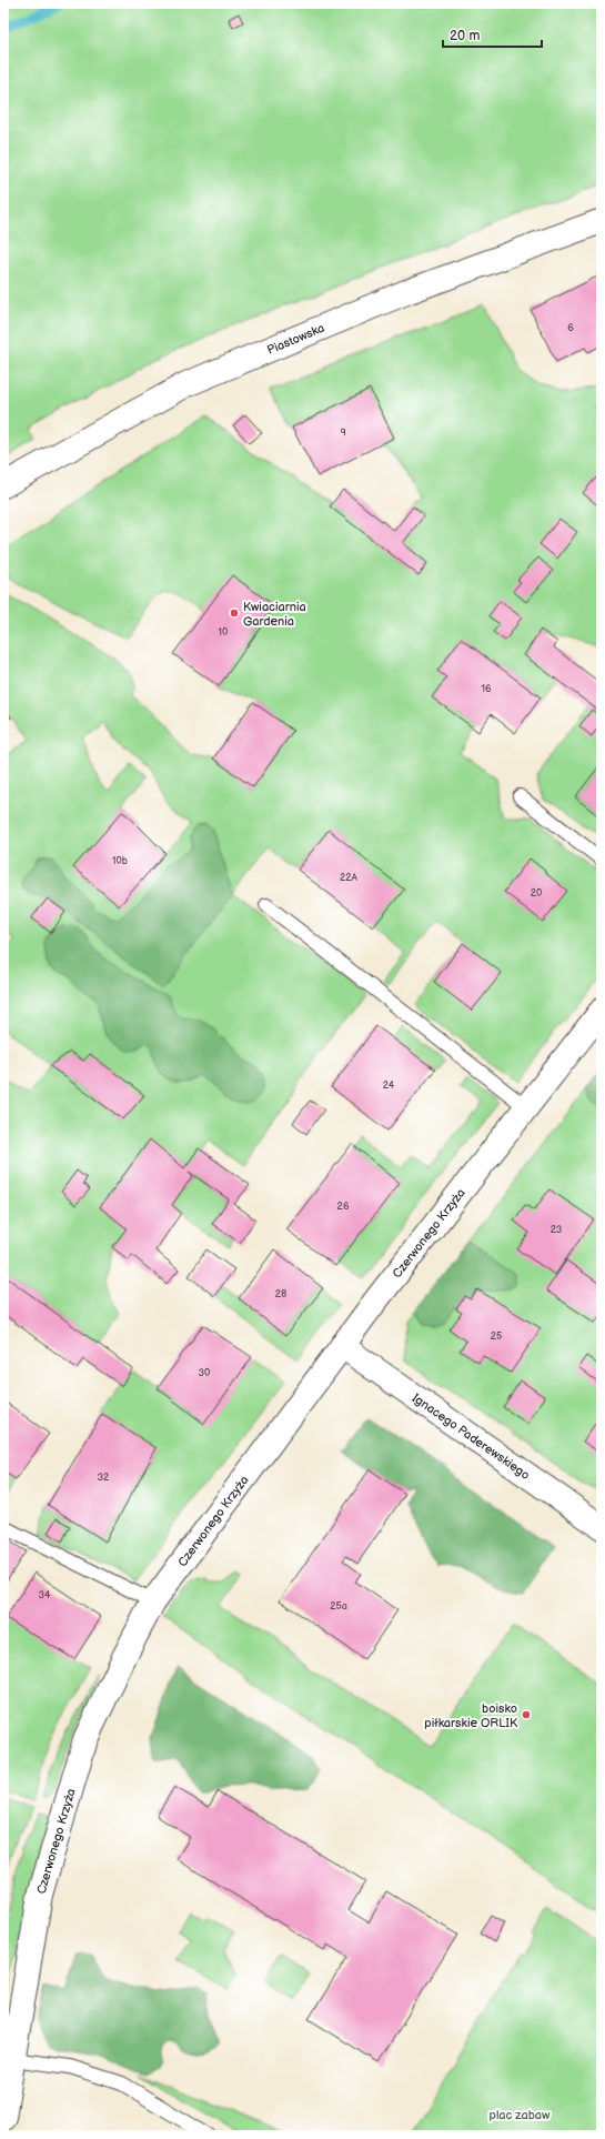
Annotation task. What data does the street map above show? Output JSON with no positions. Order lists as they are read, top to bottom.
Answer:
{
  "streets": {
    "street": ["Piastowska", "Czerwonego Krzyża", "Ignacego Paderewskiego"]
  },
  "crossings": [
    ["Czerwonego Krzyża", "Ignacego Paderewskiego"]
  ],
  "parks": ["plac zabaw"],
  "places": ["Kwiaciarnia Gardenia", "boisko piłkarskie ORLIK"],
  "house_numbers": [
    "6",
    "9",
    "10",
    "16",
    "10b",
    "22A",
    "20",
    "24",
    "26",
    "23",
    "28",
    "25",
    "30",
    "32",
    "34",
    "25a"
  ],
  "scale_bar": "20 m"
}
